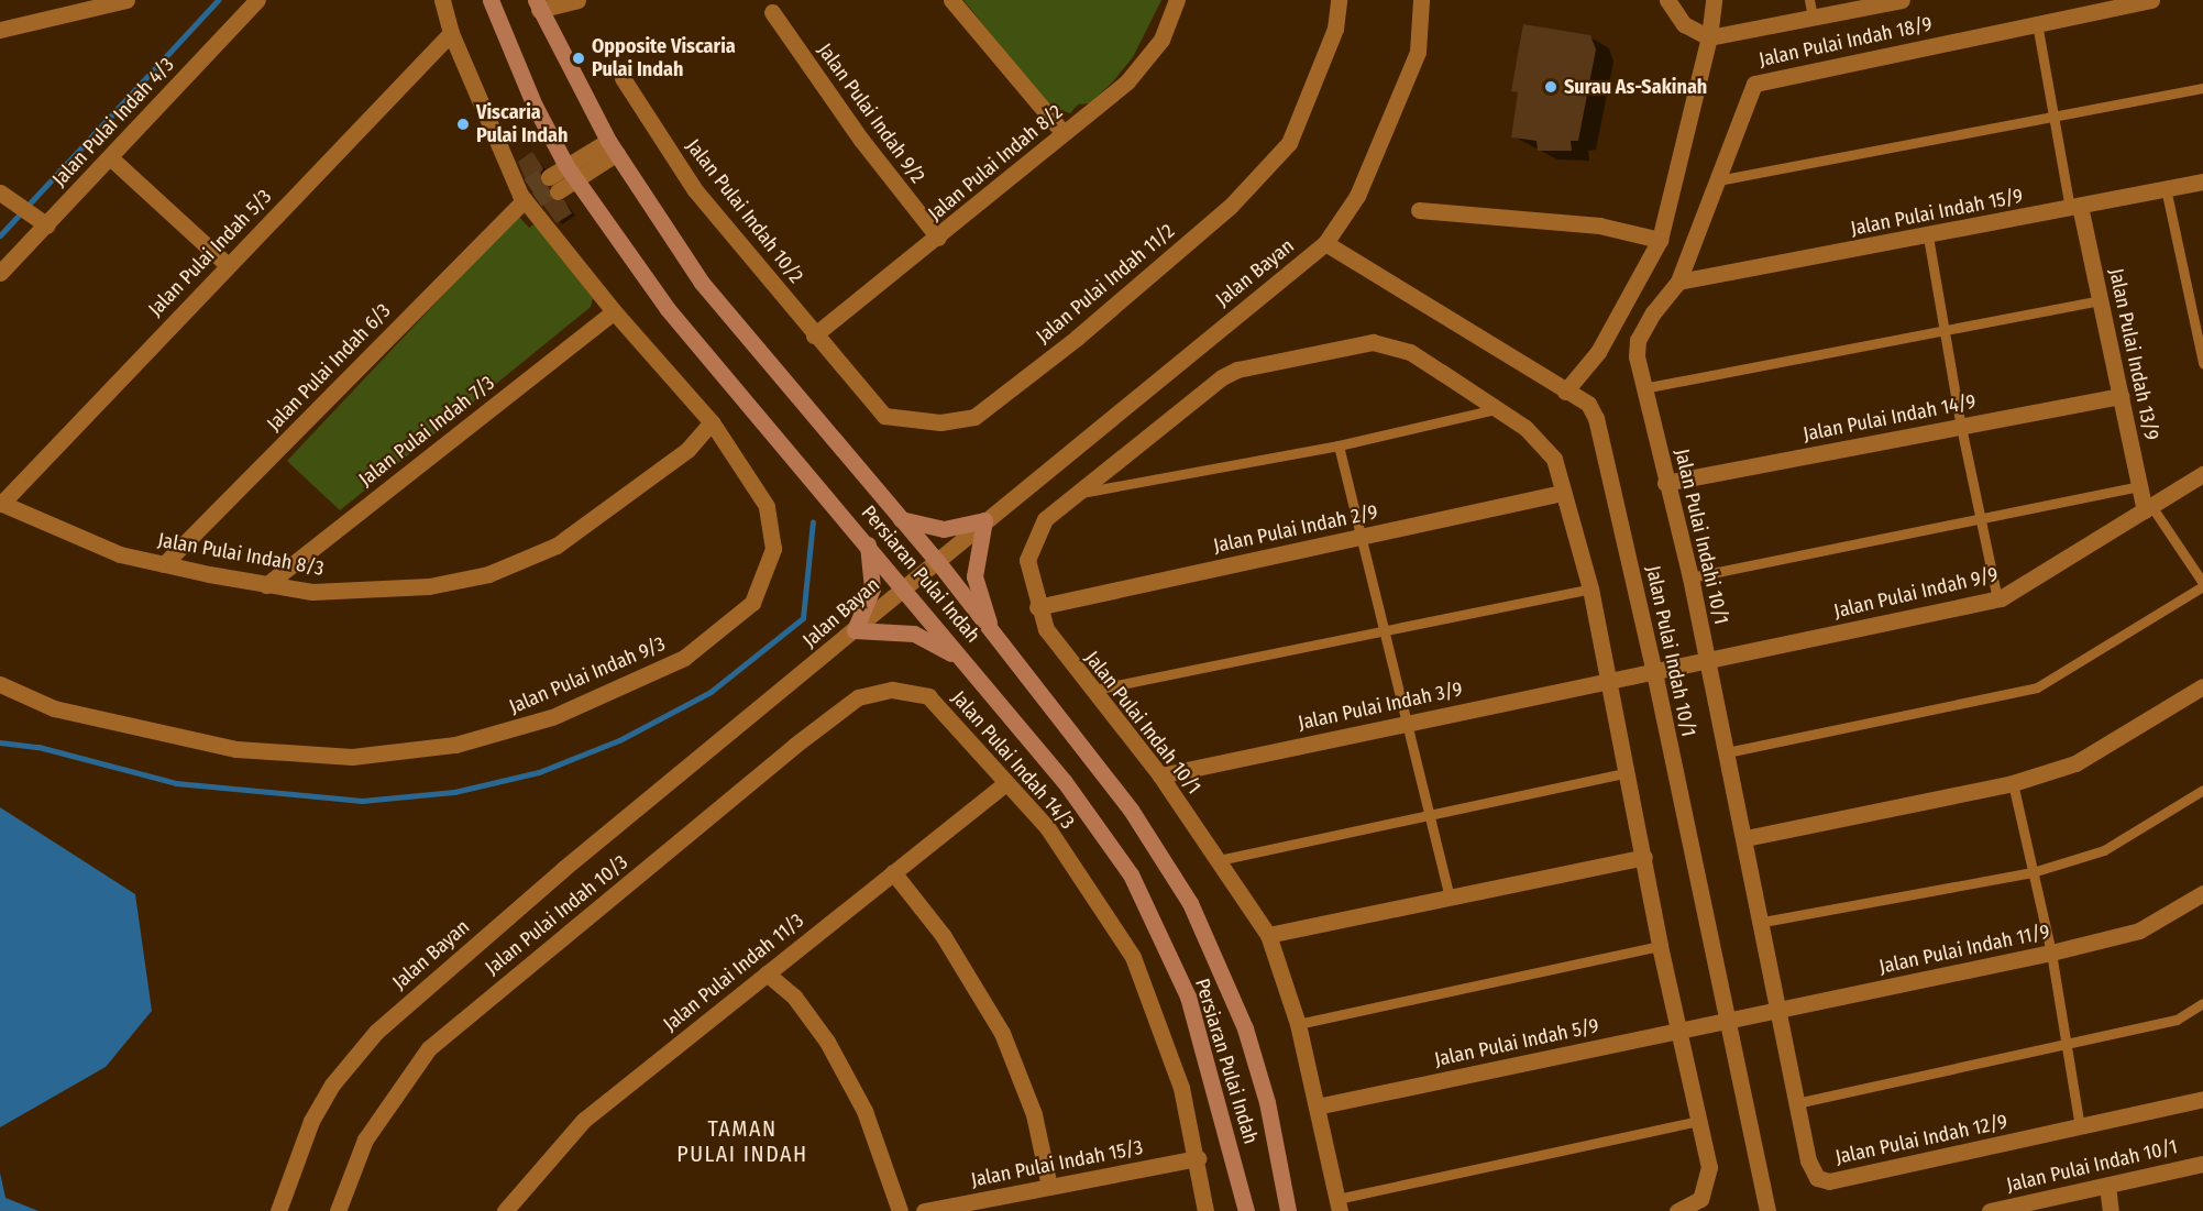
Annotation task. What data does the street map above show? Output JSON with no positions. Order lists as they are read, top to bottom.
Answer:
{
  "streets": {
    "main road": ["Persiaran Pulai Indah"],
    "street": [
      "Jalan Pulai Indah 18/9",
      "Jalan Pulai Indah 9/2",
      "Jalan Pulai Indah 4/3",
      "Jalan Pulai Indah 8/2",
      "Jalan Pulai Indah 10/2",
      "Jalan Pulai Indah 15/9",
      "Jalan Pulai Indah 5/3",
      "Jalan Bayan",
      "Jalan Pulai Indah 11/2",
      "Jalan Pulai Indah 13/9",
      "Jalan Pulai Indah 6/3",
      "Jalan Pulai Indah 14/9",
      "Jalan Pulai Indah 7/3",
      "Jalan Pulai Indah 2/9",
      "Jalan Pulai Indahi 10/1",
      "Jalan Pulai Indah 8/3",
      "Jalan Pulai Indah 9/9",
      "Jalan Pulai Indah 10/1",
      "Jalan Pulai Indah 9/3",
      "Jalan Pulai Indah 3/9",
      "Jalan Pulai Indah 14/3",
      "Jalan Pulai Indah 10/3",
      "Jalan Pulai Indah 11/9",
      "Jalan Pulai Indah 11/3",
      "Jalan Pulai Indah 5/9",
      "Jalan Pulai Indah 12/9",
      "Jalan Pulai Indah 15/3"
    ]
  },
  "crossings": [
    ["Jalan Pulai Indah 18/9", "Jalan Pulai Indahi 10/1"],
    ["Jalan Pulai Indah 9/2", "Jalan Pulai Indah 8/2"],
    ["Jalan Pulai Indah 8/2", "Jalan Pulai Indah 10/2"],
    ["Jalan Pulai Indah 8/2", "Jalan Pulai Indah 11/2"],
    ["Jalan Pulai Indah 10/2", "Jalan Pulai Indah 11/2"],
    ["Jalan Pulai Indah 15/9", "Jalan Pulai Indah 13/9"],
    ["Jalan Pulai Indah 15/9", "Jalan Pulai Indahi 10/1"],
    ["Jalan Pulai Indah 5/3", "Jalan Pulai Indah 8/3"],
    ["Jalan Pulai Indah 5/3", "Jalan Pulai Indah 9/3"],
    ["Jalan Bayan", "Persiaran Pulai Indah"],
    ["Jalan Bayan", "Jalan Pulai Indah 10/1"],
    ["Jalan Pulai Indah 13/9", "Jalan Pulai Indah 14/9"],
    ["Jalan Pulai Indah 13/9", "Jalan Pulai Indah 9/9"],
    ["Jalan Pulai Indah 6/3", "Jalan Pulai Indah 8/3"],
    ["Jalan Pulai Indah 6/3", "Jalan Pulai Indah 9/3"],
    ["Jalan Pulai Indah 14/9", "Jalan Pulai Indahi 10/1"],
    ["Jalan Pulai Indah 7/3", "Jalan Pulai Indah 8/3"],
    ["Jalan Pulai Indah 7/3", "Jalan Pulai Indah 9/3"],
    ["Jalan Pulai Indah 2/9", "Jalan Pulai Indah 10/1"],
    ["Jalan Pulai Indahi 10/1", "Jalan Pulai Indah 9/9"],
    ["Jalan Pulai Indahi 10/1", "Jalan Pulai Indah 11/9"],
    ["Jalan Pulai Indahi 10/1", "Jalan Pulai Indah 12/9"],
    ["Jalan Pulai Indah 8/3", "Jalan Pulai Indah 9/3"],
    ["Jalan Pulai Indah 9/9", "Jalan Pulai Indah 10/1"],
    ["Jalan Pulai Indah 9/9", "Jalan Pulai Indah 3/9"],
    ["Jalan Pulai Indah 10/1", "Jalan Pulai Indah 3/9"],
    ["Jalan Pulai Indah 10/1", "Jalan Pulai Indah 11/9"],
    ["Jalan Pulai Indah 10/1", "Jalan Pulai Indah 5/9"],
    ["Jalan Pulai Indah 14/3", "Jalan Pulai Indah 10/3"],
    ["Jalan Pulai Indah 14/3", "Jalan Pulai Indah 11/3"],
    ["Jalan Pulai Indah 14/3", "Jalan Pulai Indah 15/3"],
    ["Jalan Pulai Indah 11/9", "Jalan Pulai Indah 5/9"],
    ["Jalan Pulai Indah 11/9", "Jalan Pulai Indah 12/9"]
  ],
  "districts": ["TAMAN PULAI INDAH"],
  "places": ["Opposite Viscaria Pulai Indah", "Surau As-Sakinah", "Viscaria Pulai Indah"]
}
